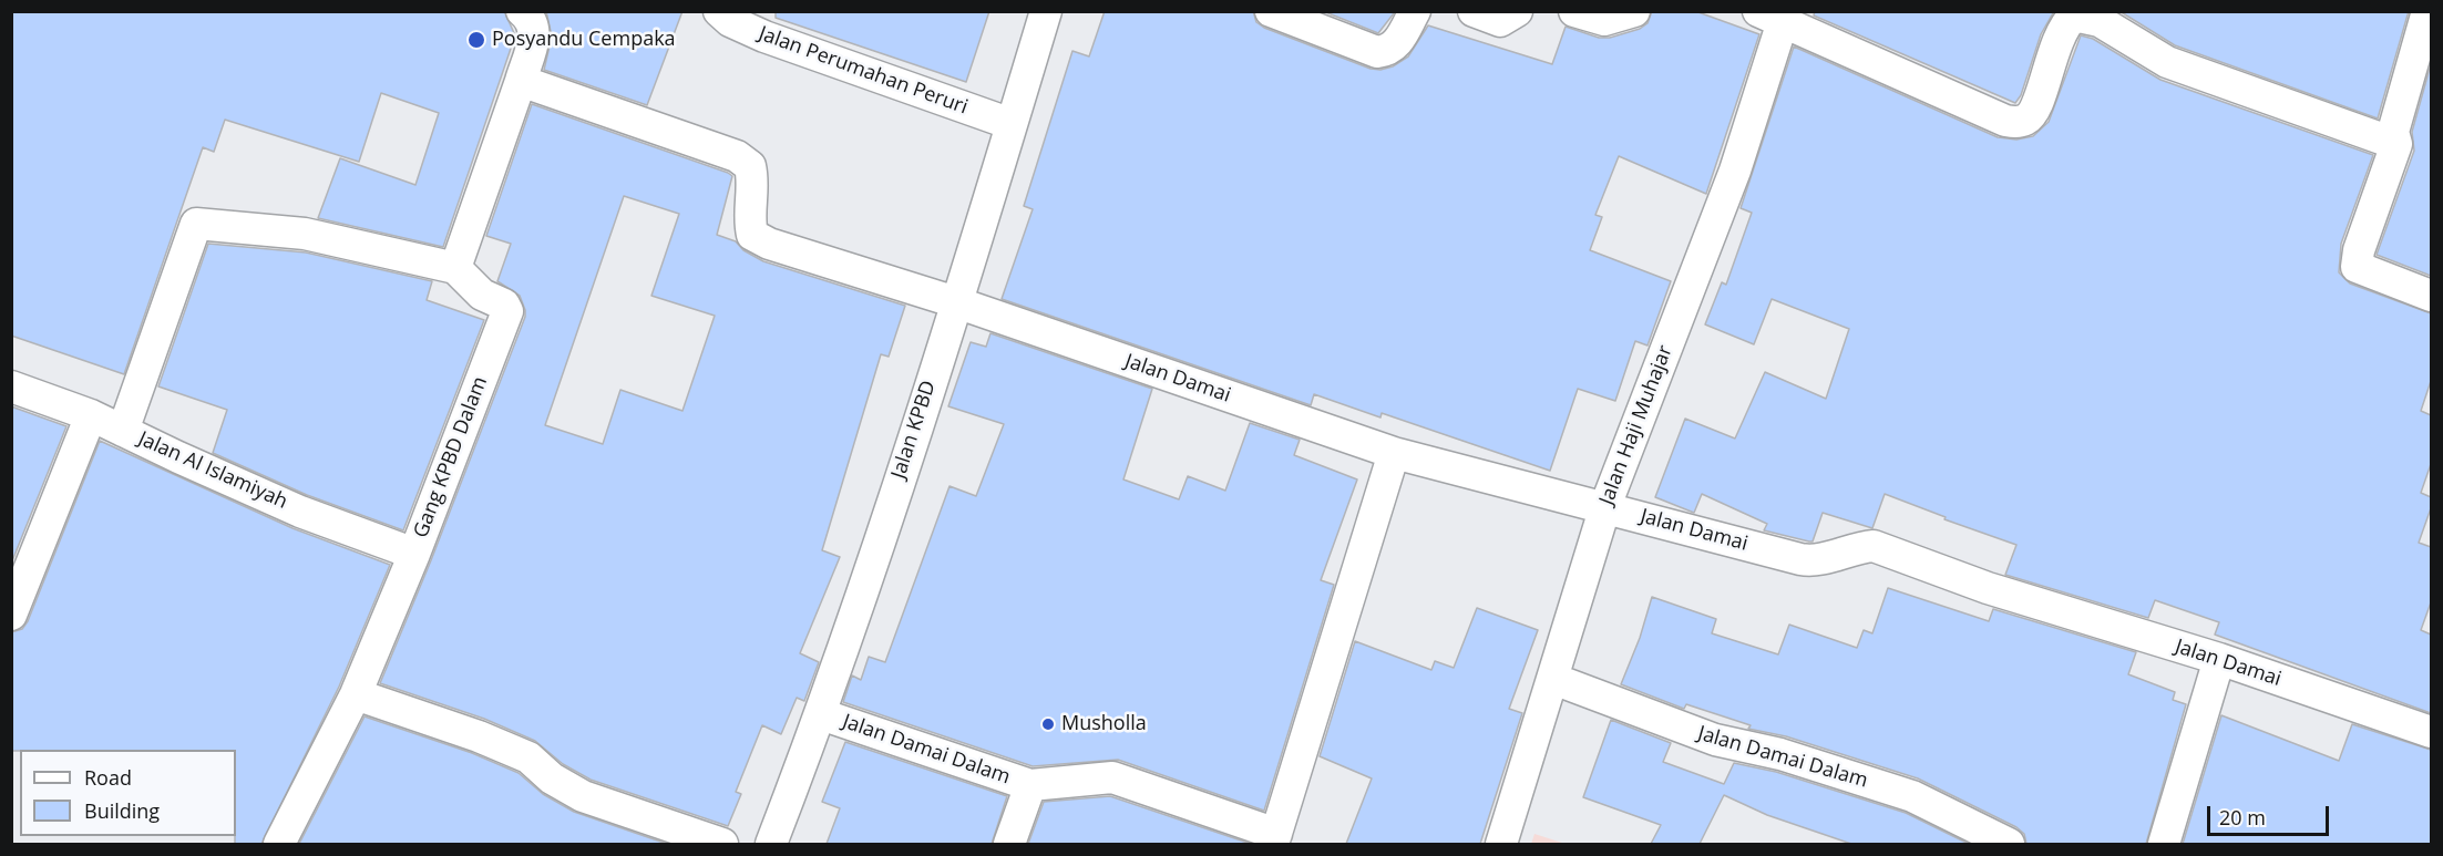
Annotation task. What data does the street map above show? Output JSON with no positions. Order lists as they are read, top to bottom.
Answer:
{
  "streets": {
    "street": [
      "Jalan Perumahan Peruri",
      "Jalan Damai",
      "Jalan Haji Muhajar",
      "Jalan KPBD",
      "Gang KPBD Dalam",
      "Jalan Al Islamiyah",
      "Jalan Damai Dalam"
    ]
  },
  "crossings": [
    ["Jalan Perumahan Peruri", "Jalan KPBD"],
    ["Jalan Damai", "Jalan Haji Muhajar"],
    ["Jalan Damai", "Jalan KPBD"],
    ["Jalan Damai", "Jalan Damai Dalam"],
    ["Jalan Haji Muhajar", "Jalan Damai Dalam"],
    ["Jalan KPBD", "Jalan Damai Dalam"],
    ["Gang KPBD Dalam", "Jalan Al Islamiyah"]
  ],
  "places": ["Posyandu Cempaka", "Musholla"],
  "legend": ["Road", "Building"],
  "scale_bar": "20 m"
}
